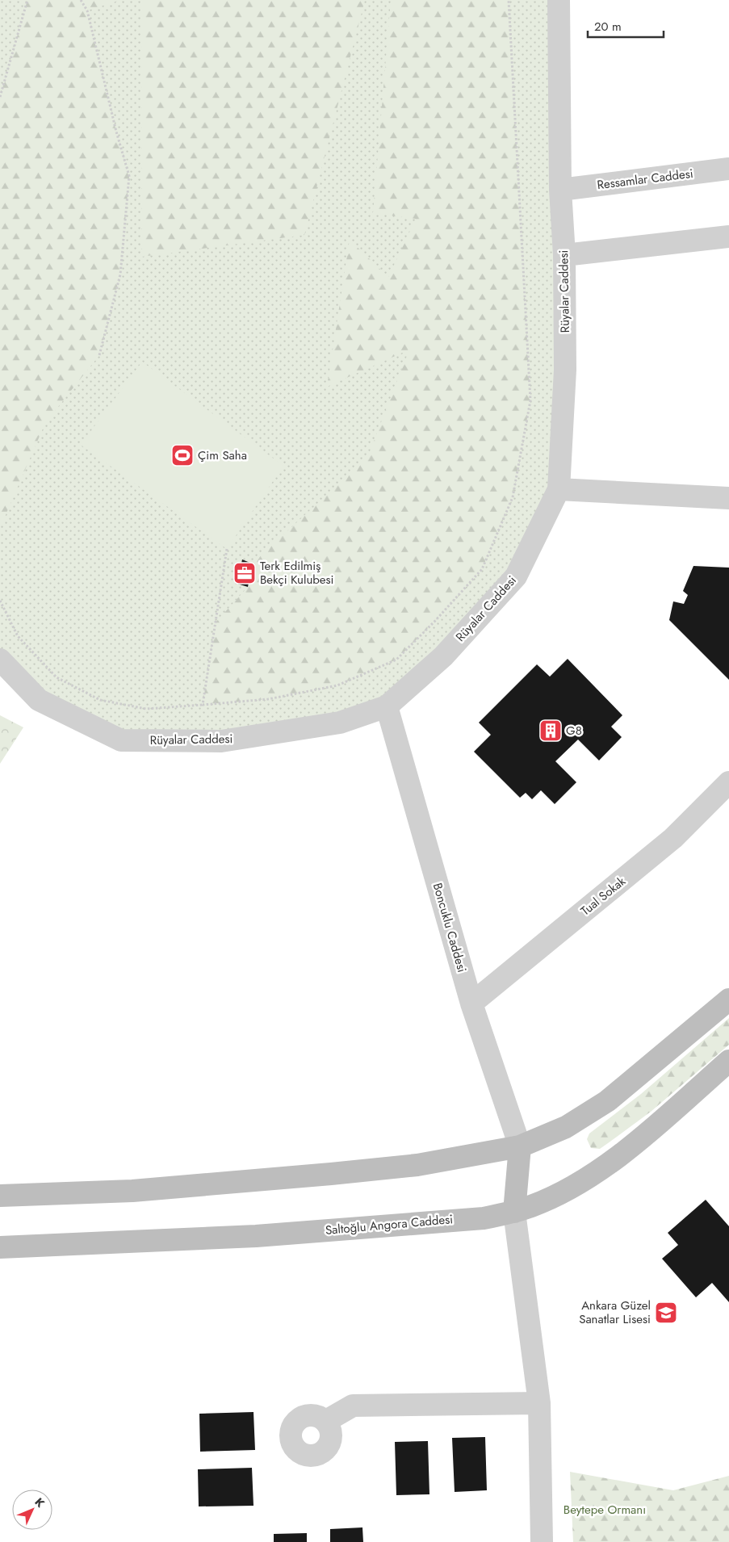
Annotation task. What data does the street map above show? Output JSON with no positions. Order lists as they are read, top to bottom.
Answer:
{
  "streets": {
    "street": [
      "Ressamlar Caddesi",
      "Rüyalar Caddesi",
      "Tual Sokak",
      "Boncuklu Caddesi",
      "Saltoğlu Angora Caddesi"
    ]
  },
  "crossings": [
    ["Ressamlar Caddesi", "Rüyalar Caddesi"],
    ["Rüyalar Caddesi", "Boncuklu Caddesi"],
    ["Tual Sokak", "Boncuklu Caddesi"]
  ],
  "parks": ["Beytepe Ormanı"],
  "places": {
    "sports": ["Çim Saha"],
    "office": ["Terk Edilmiş Bekçi Kulubesi"],
    "building": ["G8"],
    "school or university": ["Ankara Güzel Sanatlar Lisesi"]
  },
  "scale_bar": "20 m",
  "north": "top right"
}
